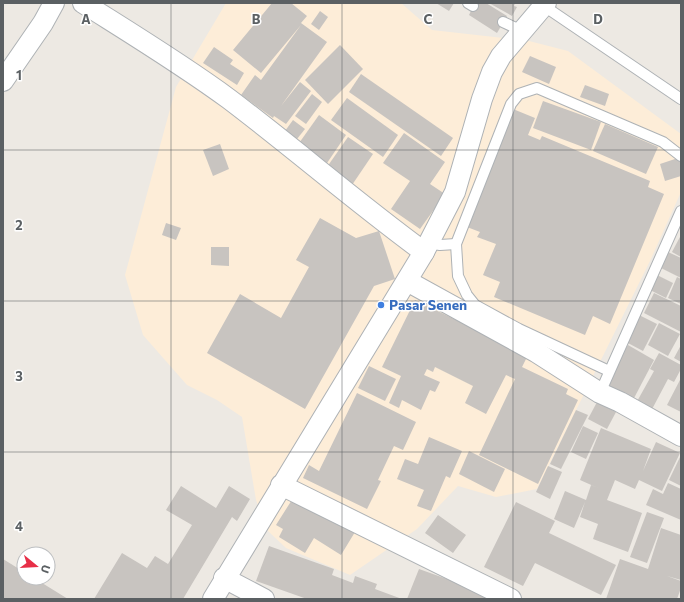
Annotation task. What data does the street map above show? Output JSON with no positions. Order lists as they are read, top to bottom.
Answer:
{
  "places": ["Pasar Senen"],
  "north": "right",
  "grid": {
    "columns": [
      "A",
      "B",
      "C",
      "D"
    ],
    "rows": [
      "1",
      "2",
      "3",
      "4"
    ]
  }
}
